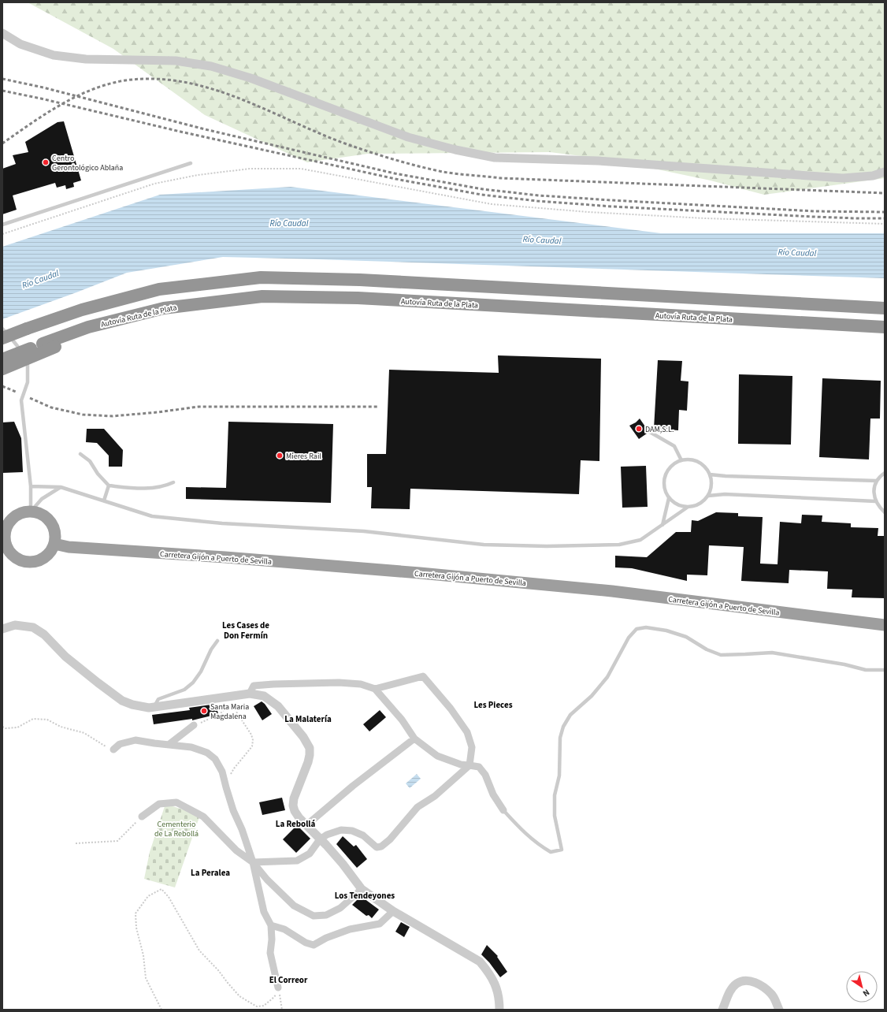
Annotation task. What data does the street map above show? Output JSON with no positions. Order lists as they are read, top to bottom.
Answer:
{
  "streets": {
    "highway": ["Autovía Ruta de la Plata", "Carretera Gijón a Puerto de Sevilla"]
  },
  "districts": [
    "Les Cases de Don Fermín",
    "Les Pieces",
    "La Malatería",
    "La Rebollá",
    "La Peralea",
    "Los Tendeyones",
    "El Correor"
  ],
  "water": ["Río Caudal"],
  "parks": ["Cementerio de La Rebollá"],
  "places": [
    "Centro Gerontológico Ablaña",
    "DAM,S.L.",
    "Mieres Rail",
    "Santa Maria Magdalena"
  ],
  "north": "bottom right"
}
